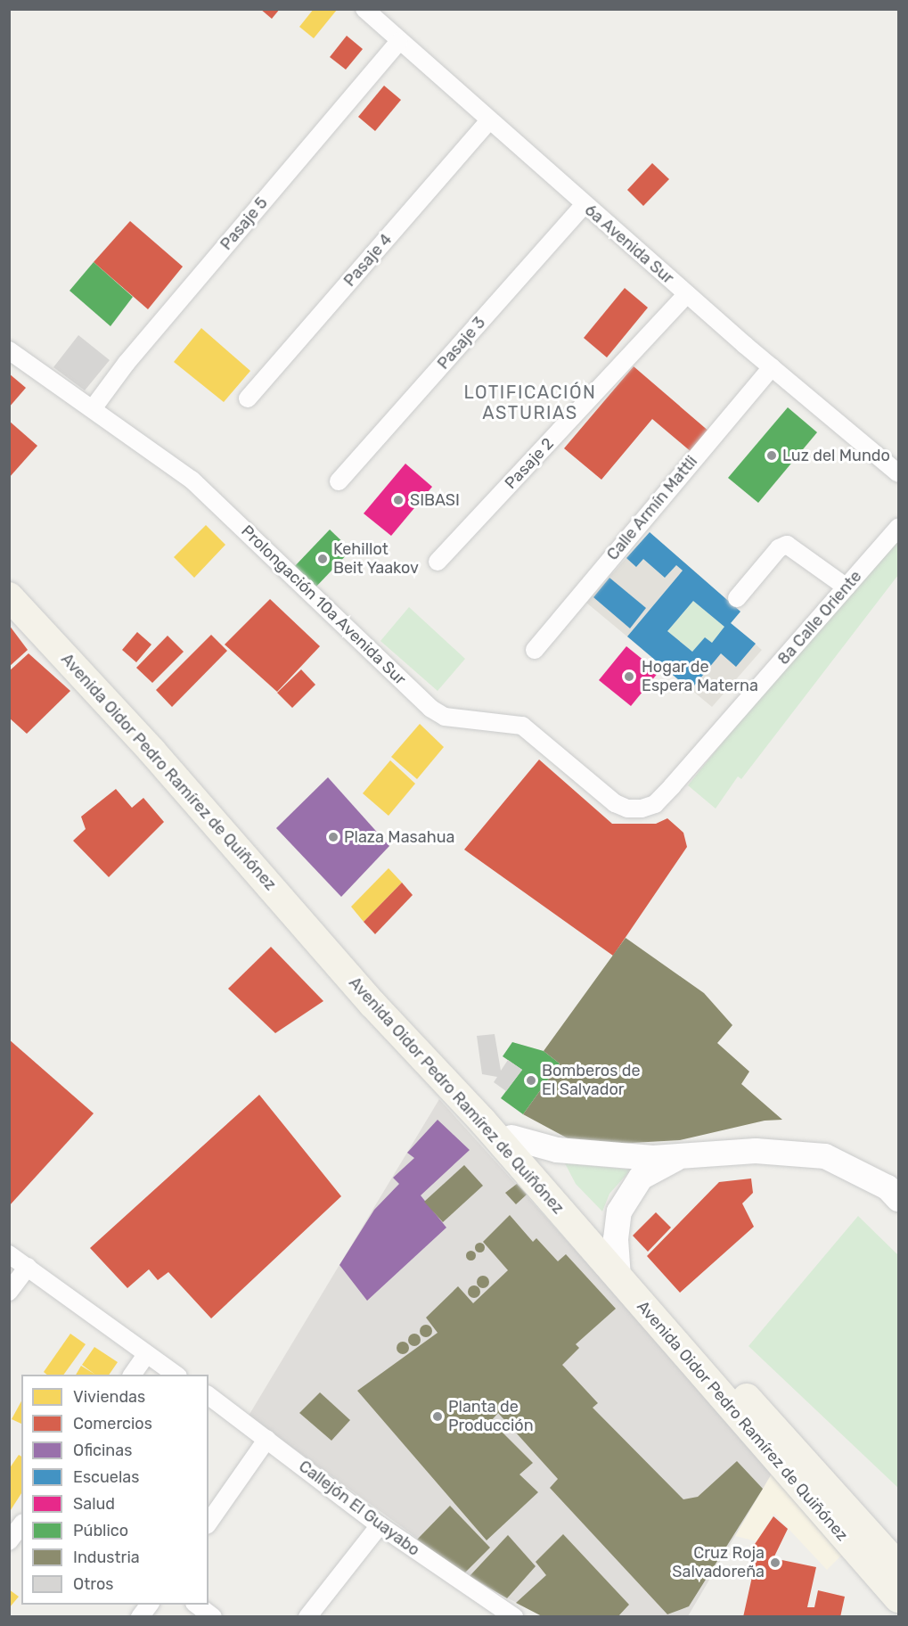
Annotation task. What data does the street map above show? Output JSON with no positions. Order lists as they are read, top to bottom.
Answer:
{
  "streets": {
    "main road": ["Avenida Oidor Pedro Ramírez de Quiñónez"],
    "street": [
      "Pasaje 5",
      "6a Avenida Sur",
      "Pasaje 4",
      "Pasaje 3",
      "Pasaje 2",
      "Calle Armín Mattli",
      "Prolongación 10a Avenida Sur",
      "8a Calle Oriente",
      "Callejón El Guayabo"
    ]
  },
  "crossings": [
    ["Pasaje 5", "6a Avenida Sur"],
    ["Pasaje 5", "Prolongación 10a Avenida Sur"],
    ["6a Avenida Sur", "Pasaje 4"],
    ["6a Avenida Sur", "Pasaje 3"],
    ["6a Avenida Sur", "Pasaje 2"],
    ["6a Avenida Sur", "Calle Armín Mattli"],
    ["Prolongación 10a Avenida Sur", "8a Calle Oriente"]
  ],
  "districts": ["LOTIFICACIÓN ASTURIAS"],
  "places": [
    "Luz del Mundo",
    "SIBASI",
    "Kehillot Beit Yaakov",
    "Hogar de Espera Materna",
    "Plaza Masahua",
    "Bomberos de El Salvador",
    "Planta de Producción",
    "Cruz Roja Salvadoreña"
  ],
  "legend": [
    "Viviendas",
    "Comercios",
    "Oficinas",
    "Escuelas",
    "Salud",
    "Público",
    "Industria",
    "Otros"
  ]
}
